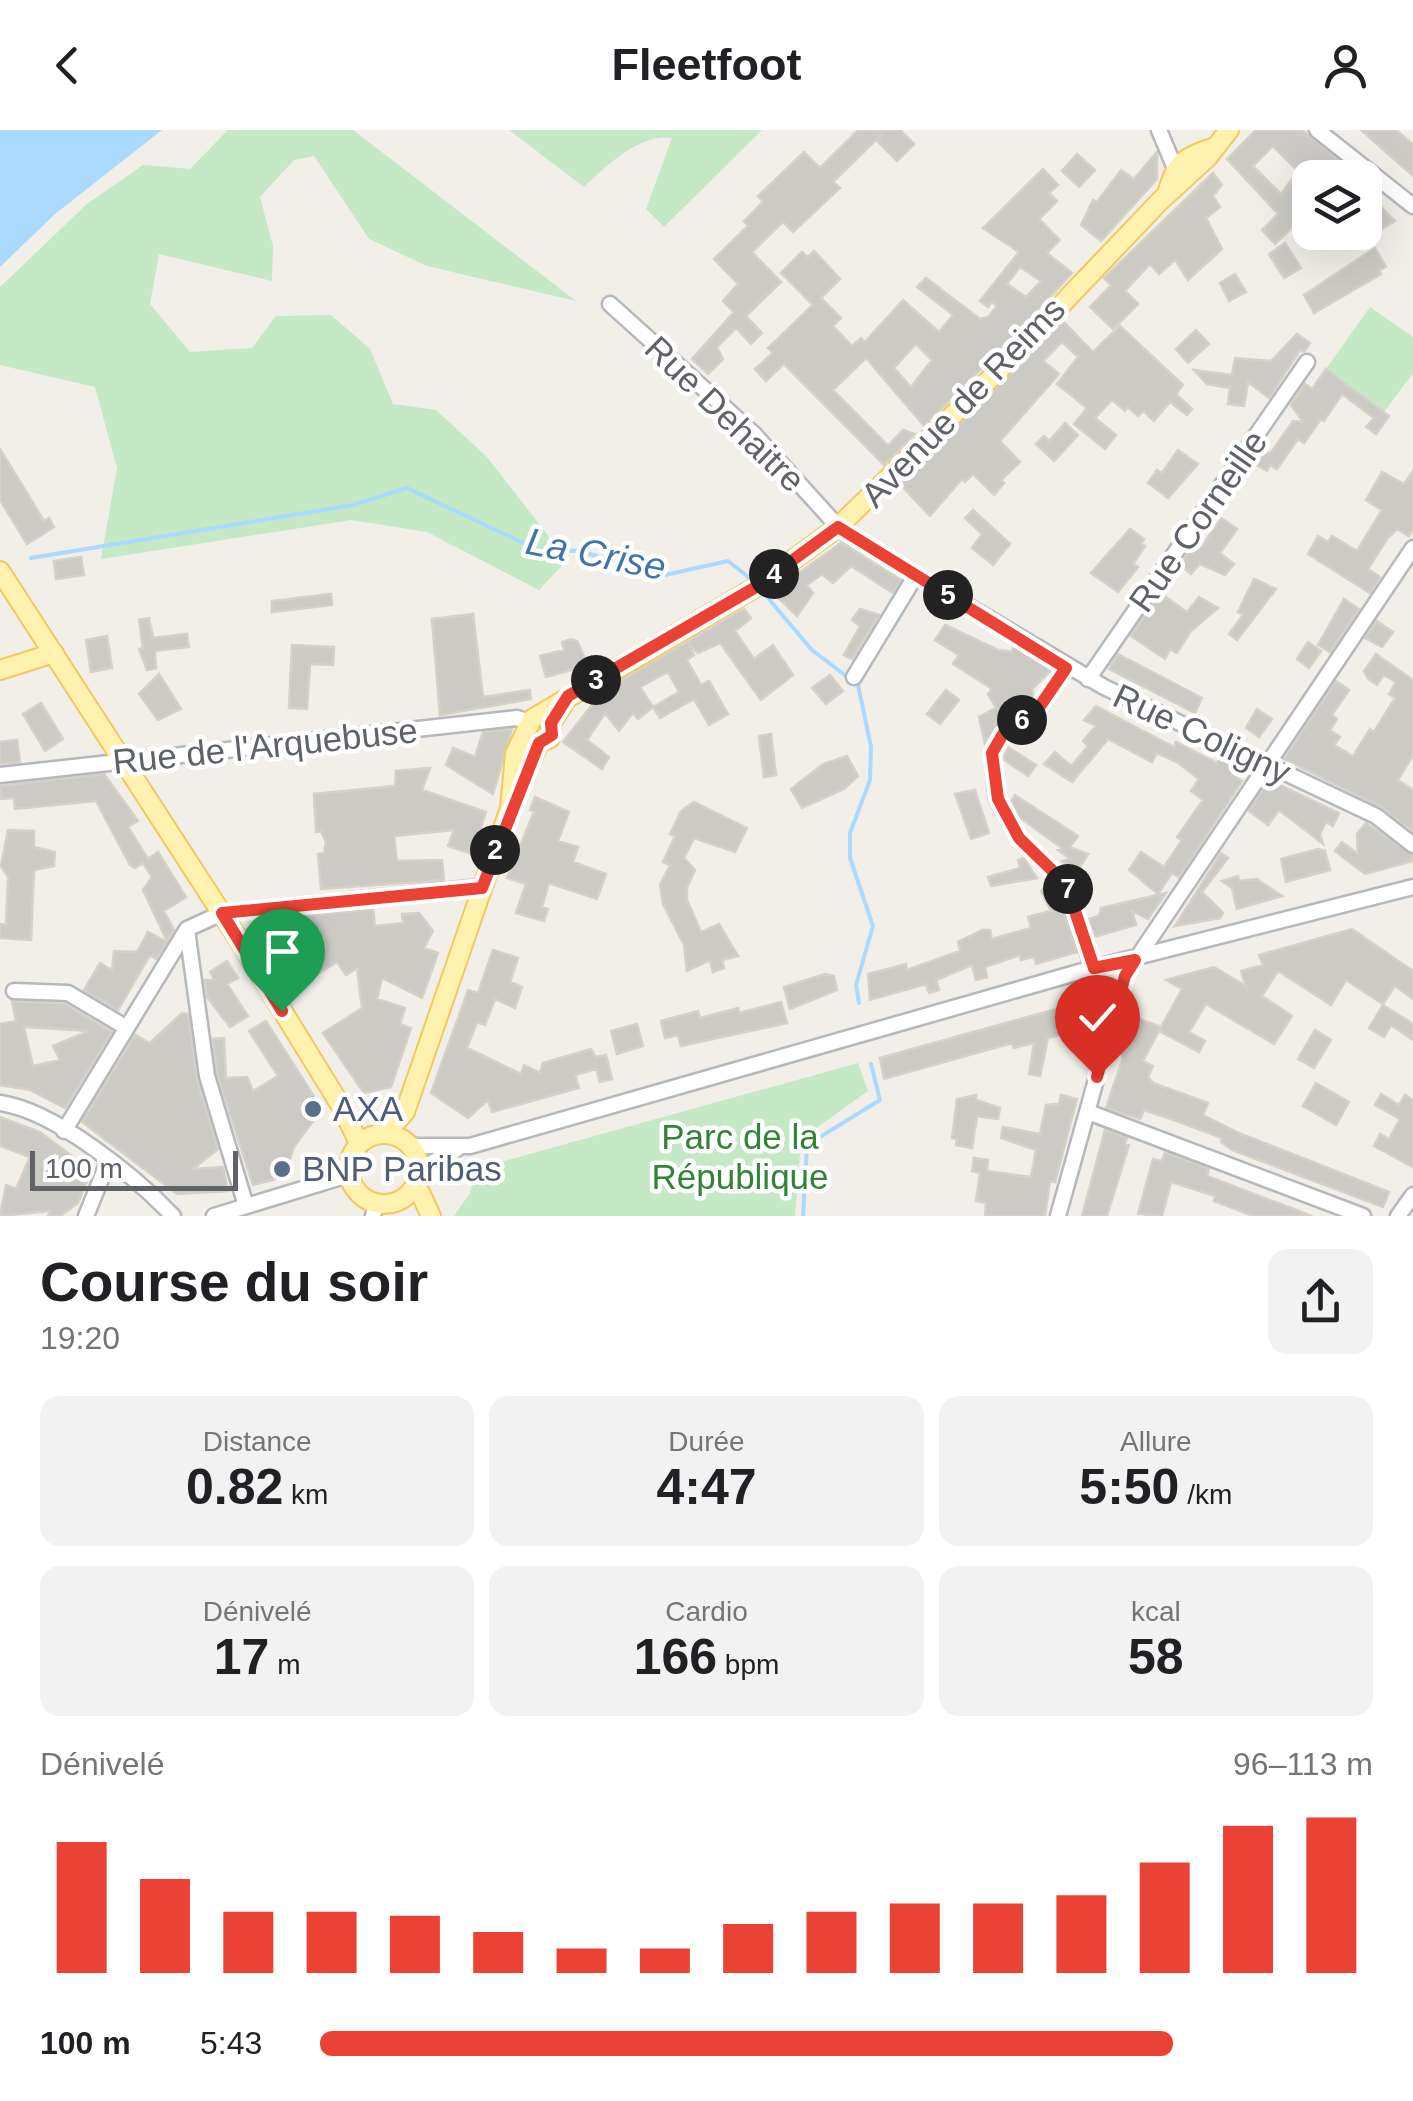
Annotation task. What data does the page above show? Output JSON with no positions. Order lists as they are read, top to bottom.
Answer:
{
  "streets": {
    "main road": ["Avenue de Reims"],
    "street": [
      "Rue Dehaitre",
      "Rue Corneille",
      "Rue Coligny",
      "Rue de l'Arquebuse"
    ]
  },
  "crossings": [
    ["Avenue de Reims", "Rue Dehaitre"],
    ["Avenue de Reims", "Rue Coligny"],
    ["Avenue de Reims", "Rue de l'Arquebuse"],
    ["Rue Dehaitre", "Rue Coligny"],
    ["Rue Corneille", "Rue Coligny"]
  ],
  "water": ["La Crise"],
  "parks": ["Parc de la République"],
  "places": ["AXA", "BNP Paribas"],
  "scale_bar": "100 m",
  "page": {
    "header": "Fleetfoot",
    "pins": [
      "4",
      "5",
      "3",
      "6",
      "2",
      "7"
    ],
    "scale": "100 m",
    "heading": ["Course du soir", "19:20"],
    "stats": [
      ["Distance", "0.82 km"],
      ["Durée", "4:47"],
      ["Allure", "5:50 /km"],
      ["Dénivelé", "17 m"],
      ["Cardio", "166 bpm"],
      ["kcal", "58"]
    ],
    "chart": ["Dénivelé", "96–113 m"],
    "list": [
      {
        "name": "100 m",
        "note": "5:43"
      }
    ]
  }
}
